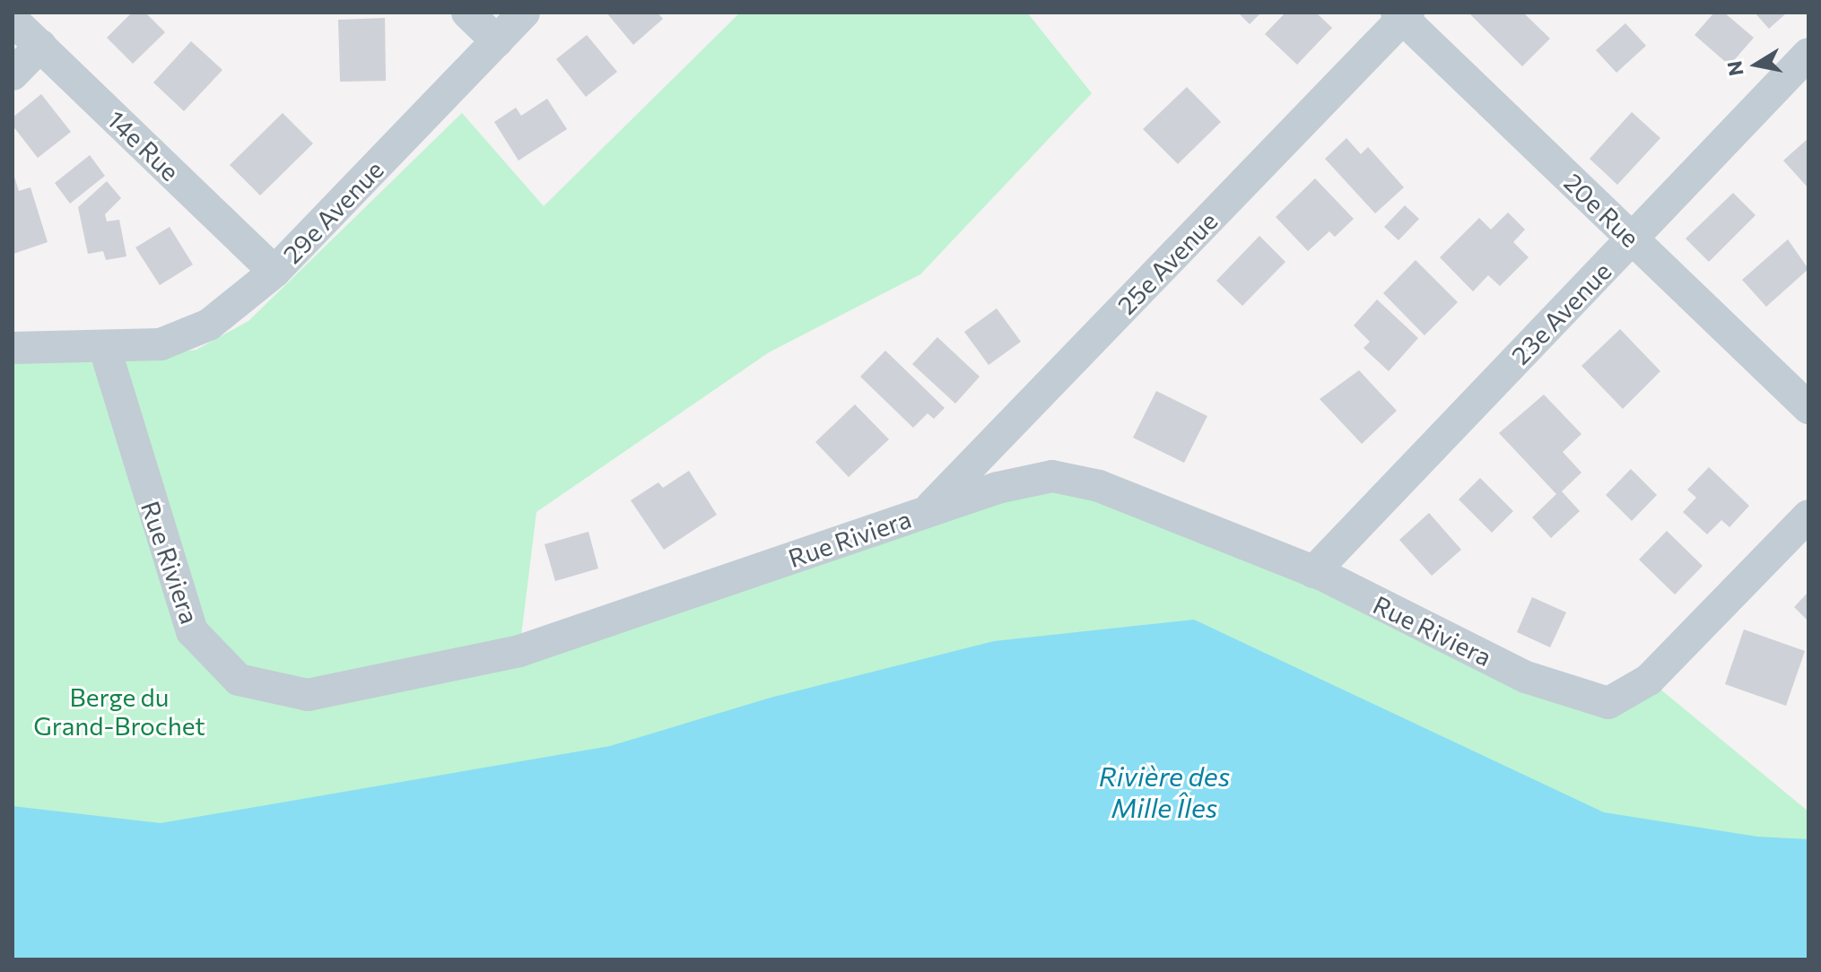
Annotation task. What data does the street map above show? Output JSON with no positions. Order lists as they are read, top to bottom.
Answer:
{
  "streets": {
    "street": [
      "14e Rue",
      "20e Rue",
      "29e Avenue",
      "25e Avenue",
      "23e Avenue",
      "Rue Riviera"
    ]
  },
  "crossings": [
    ["14e Rue", "29e Avenue"],
    ["20e Rue", "25e Avenue"],
    ["20e Rue", "23e Avenue"],
    ["29e Avenue", "Rue Riviera"],
    ["25e Avenue", "Rue Riviera"],
    ["23e Avenue", "Rue Riviera"]
  ],
  "water": ["Rivière des Mille Îles"],
  "parks": ["Berge du Grand-Brochet"],
  "north": "left"
}
